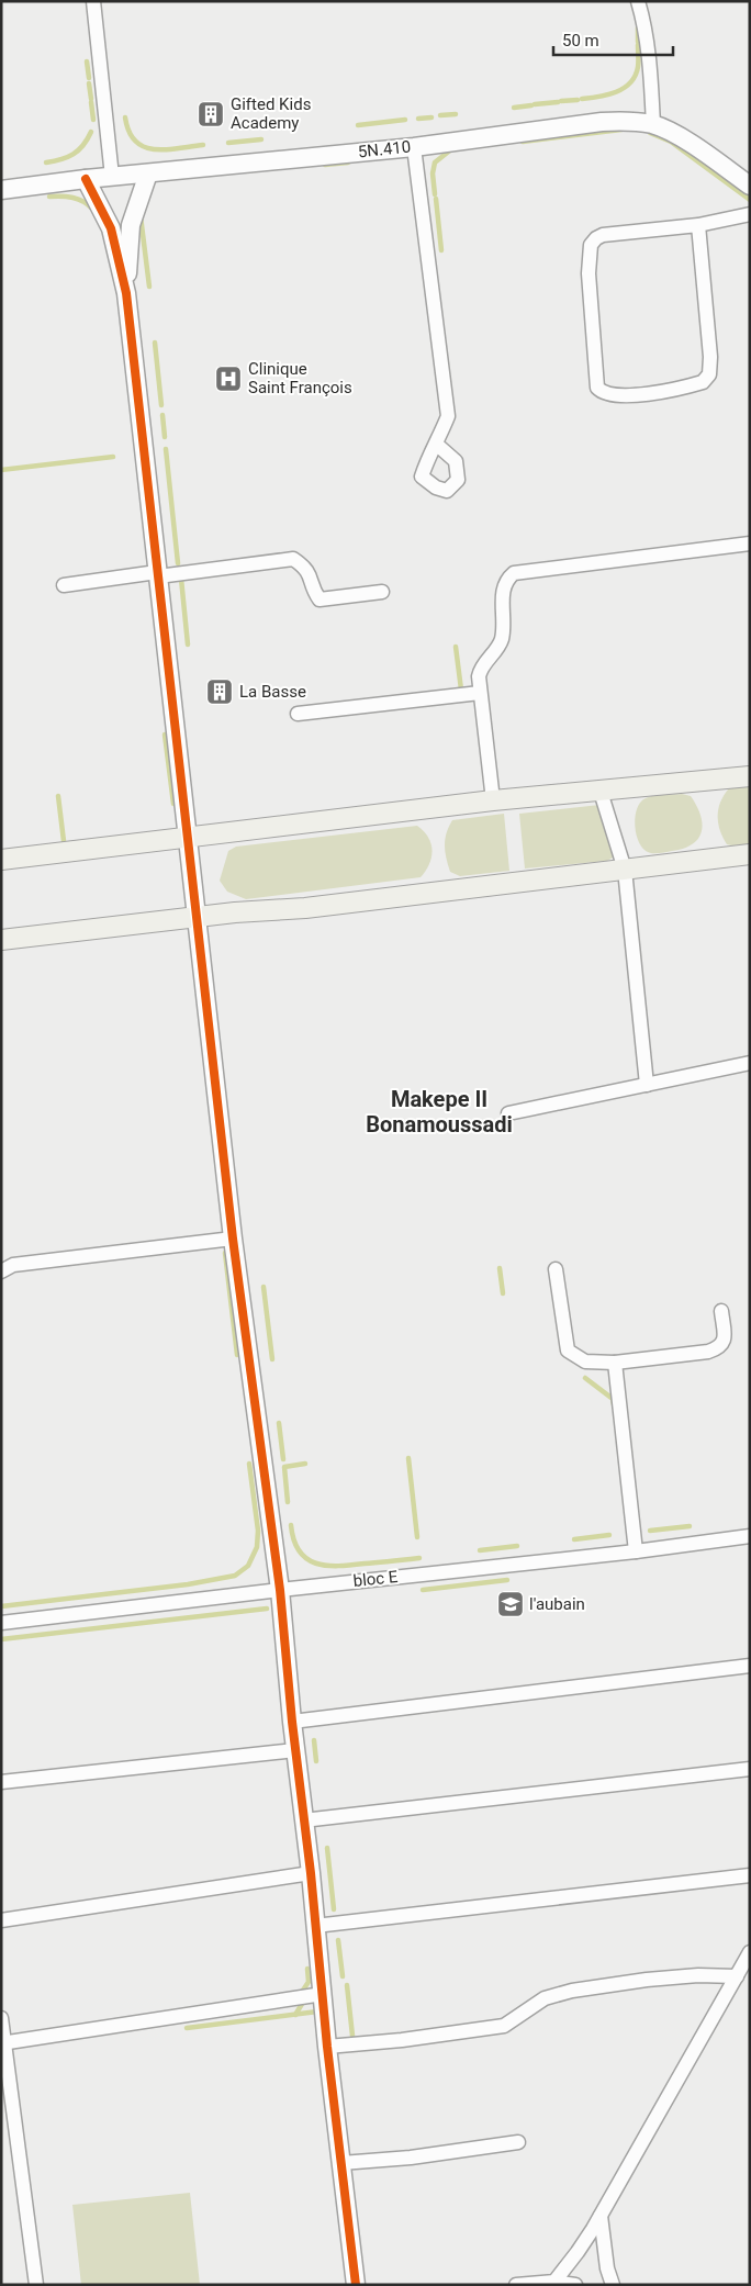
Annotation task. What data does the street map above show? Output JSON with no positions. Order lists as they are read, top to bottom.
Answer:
{
  "streets": {
    "street": ["5N.410", "bloc E"]
  },
  "districts": ["Makepe II Bonamoussadi"],
  "places": {
    "building": ["Gifted Kids Academy", "La Basse"],
    "hospital": ["Clinique Saint François"],
    "school or university": ["l'aubain"]
  },
  "scale_bar": "50 m"
}
